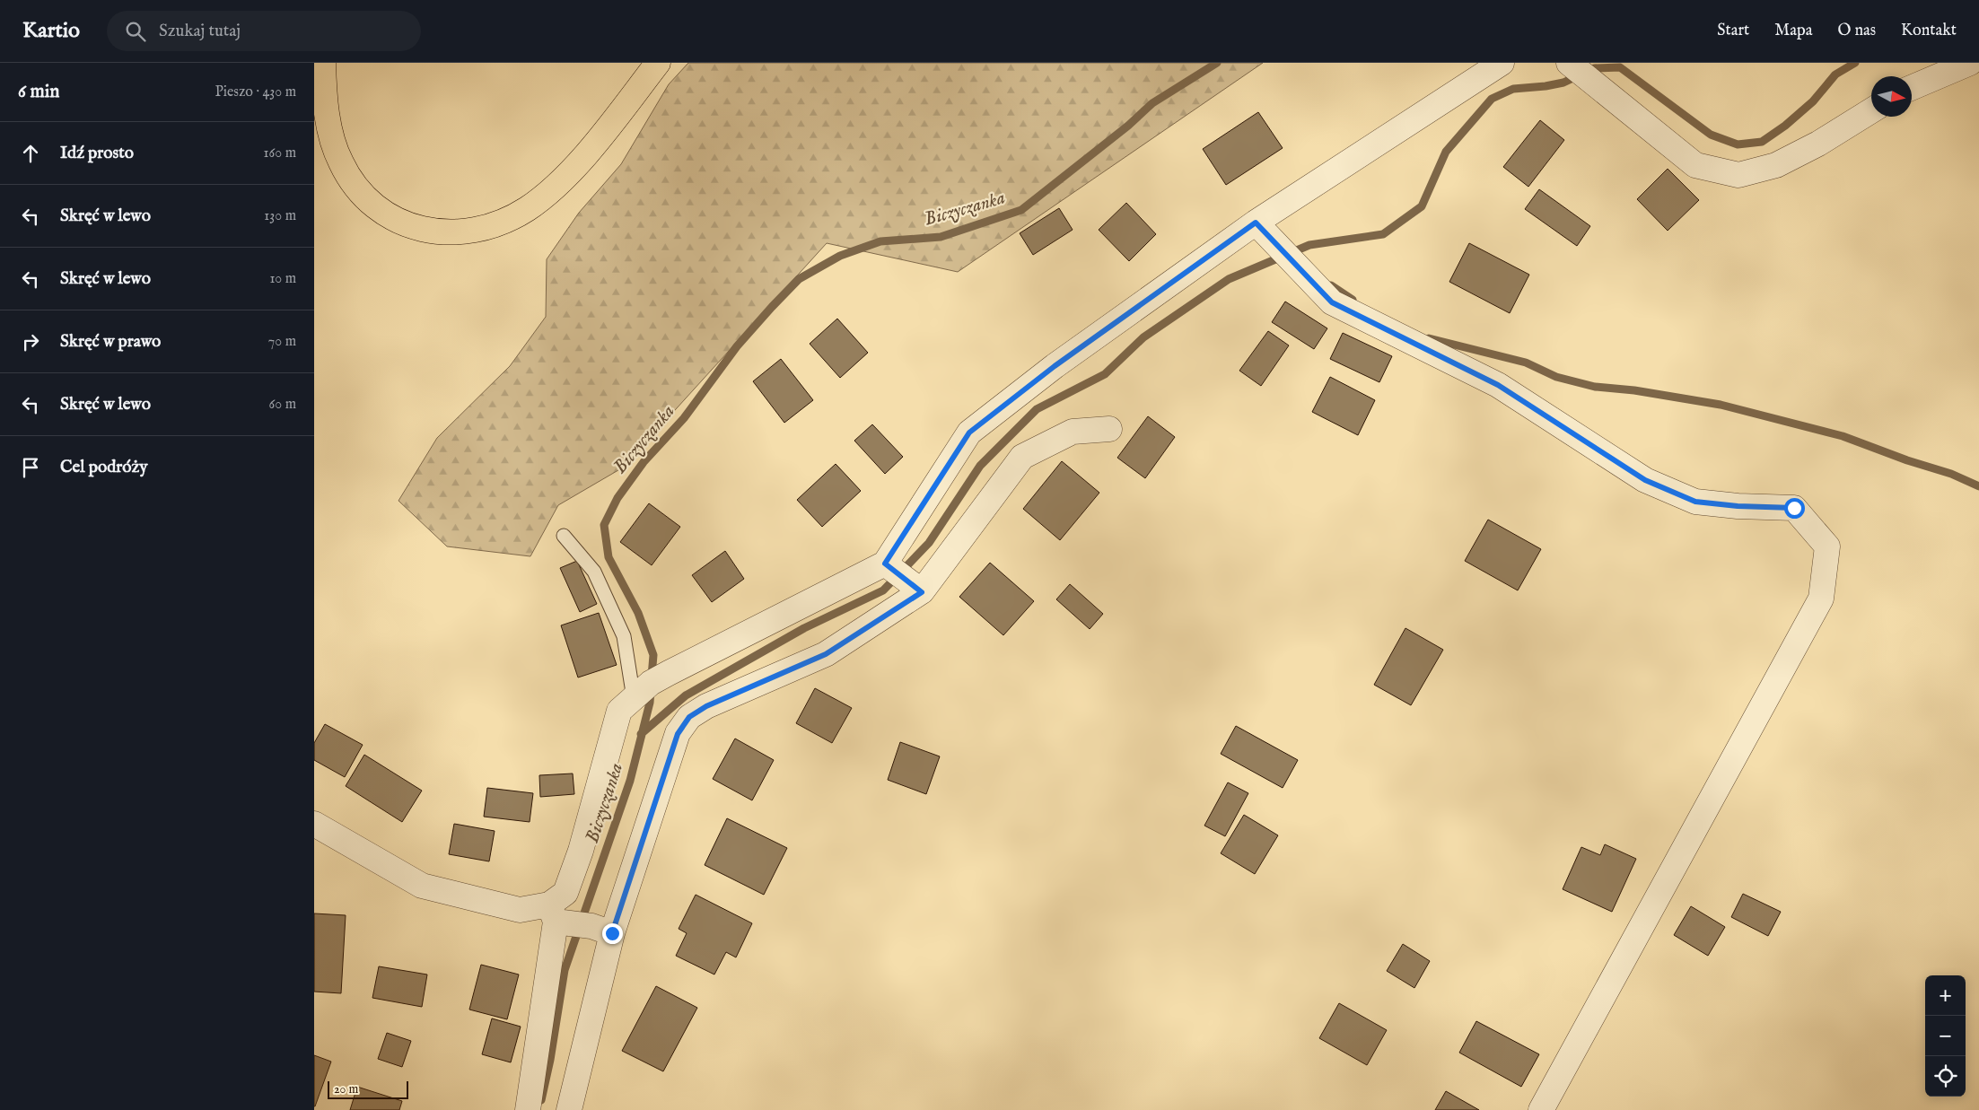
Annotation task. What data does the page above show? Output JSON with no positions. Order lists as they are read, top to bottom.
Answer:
{
  "water": ["Biczyczanka"],
  "scale_bar": "20 m",
  "north": "right",
  "page": {
    "header": "Kartio",
    "search": "Szukaj tutaj",
    "nav": [
      "Start",
      "Mapa",
      "O nas",
      "Kontakt"
    ],
    "heading": ["6 min", "Pieszo · 430 m"],
    "list": [
      ["Idź prosto", "160 m"],
      ["Skręć w lewo", "130 m"],
      ["Skręć w lewo", "10 m"],
      ["Skręć w prawo", "70 m"],
      ["Skręć w lewo", "60 m"],
      "Cel podróży"
    ],
    "map_buttons": ["+", "−"],
    "scale": "20 m"
  }
}
